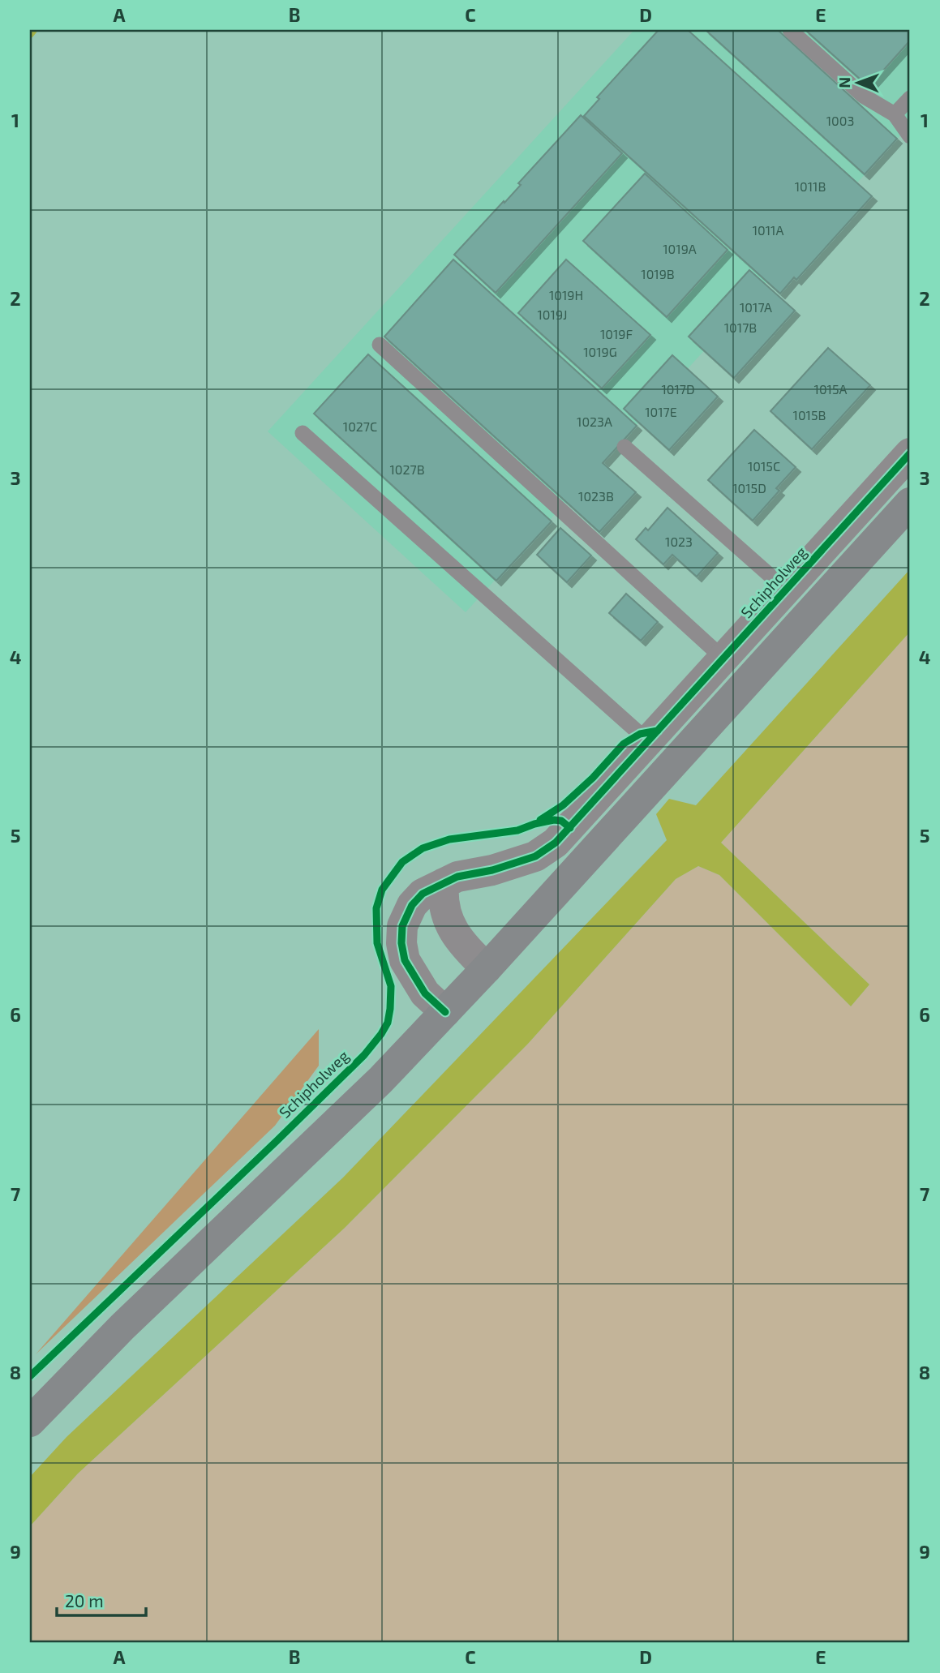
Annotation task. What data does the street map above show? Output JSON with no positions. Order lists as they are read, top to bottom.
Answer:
{
  "streets": {
    "street": ["Schipholweg"]
  },
  "house_numbers": [
    "1003",
    "1011B",
    "1011A",
    "1019A",
    "1019B",
    "1019H",
    "1017A",
    "1019J",
    "1017B",
    "1019F",
    "1019G",
    "1017D",
    "1015A",
    "1017E",
    "1015B",
    "1023A",
    "1027C",
    "1015C",
    "1027B",
    "1015D",
    "1023B",
    "1023"
  ],
  "scale_bar": "20 m",
  "north": "left",
  "grid": {
    "columns": [
      "A",
      "B",
      "C",
      "D",
      "E"
    ],
    "rows": [
      "1",
      "2",
      "3",
      "4",
      "5",
      "6",
      "7",
      "8",
      "9"
    ]
  }
}
